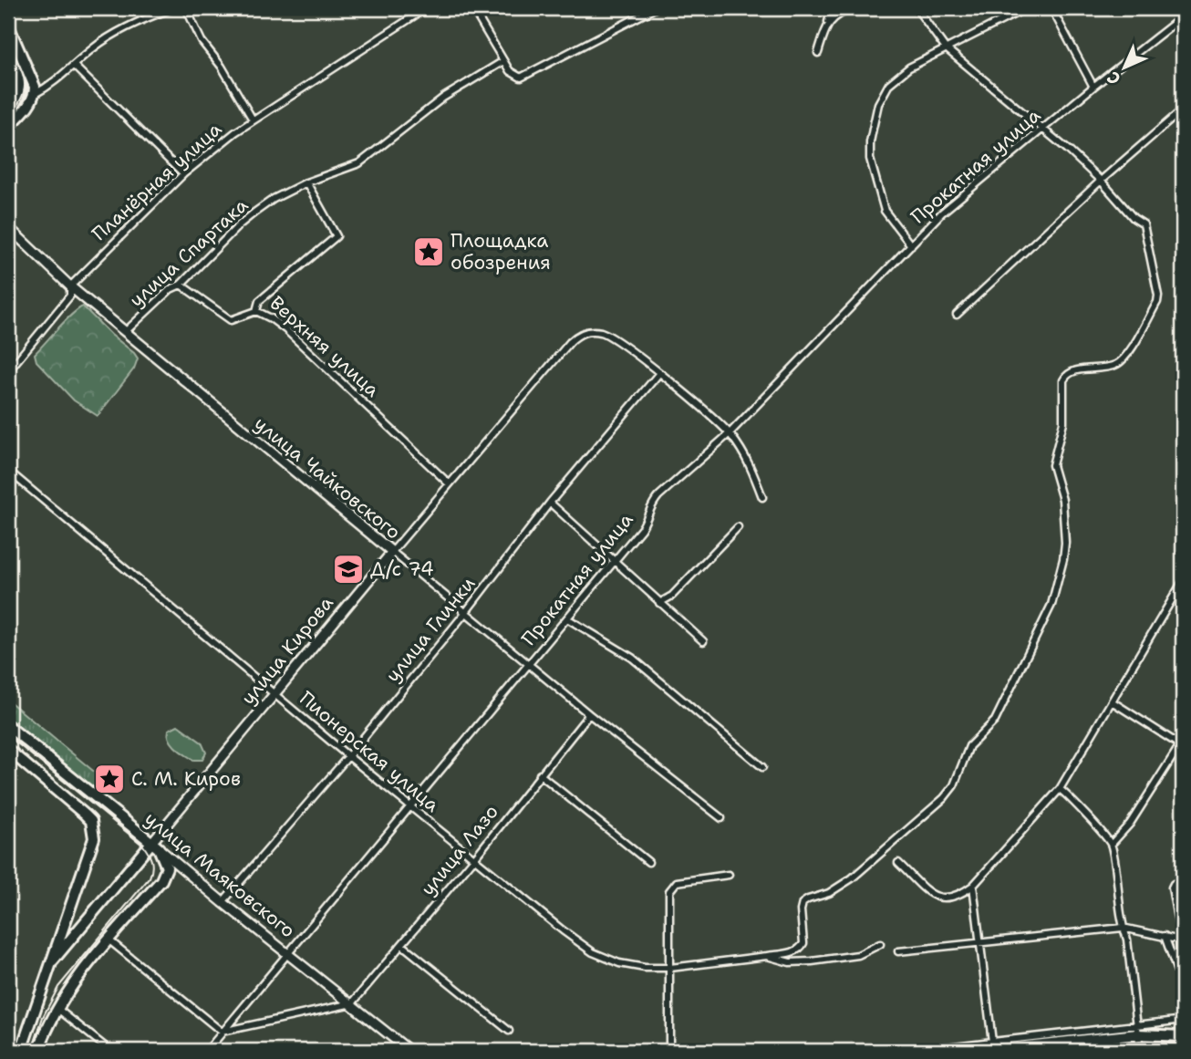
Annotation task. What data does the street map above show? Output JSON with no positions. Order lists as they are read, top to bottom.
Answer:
{
  "streets": {
    "main road": ["улица Чайковского", "улица Кирова", "улица Маяковского"],
    "street": [
      "Прокатная улица",
      "Планёрная улица",
      "улица Спартака",
      "Верхняя улица",
      "улица Глинки",
      "Пионерская улица",
      "улица Лазо"
    ]
  },
  "crossings": [
    ["Прокатная улица", "улица Чайковского"],
    ["Прокатная улица", "Пионерская улица"],
    ["Прокатная улица", "улица Маяковского"],
    ["Планёрная улица", "улица Чайковского"],
    ["улица Спартака", "Верхняя улица"],
    ["улица Спартака", "улица Чайковского"],
    ["Верхняя улица", "улица Кирова"],
    ["улица Чайковского", "улица Глинки"],
    ["улица Чайковского", "улица Кирова"],
    ["улица Чайковского", "улица Лазо"],
    ["улица Глинки", "улица Кирова"],
    ["улица Глинки", "Пионерская улица"],
    ["улица Глинки", "улица Маяковского"],
    ["улица Кирова", "Пионерская улица"],
    ["улица Кирова", "улица Маяковского"],
    ["Пионерская улица", "улица Лазо"],
    ["улица Лазо", "улица Маяковского"]
  ],
  "places": {
    "place": ["Площадка обозрения", "С. М. Киров"],
    "school or university": ["Д/с 74"]
  },
  "north": "bottom left"
}
